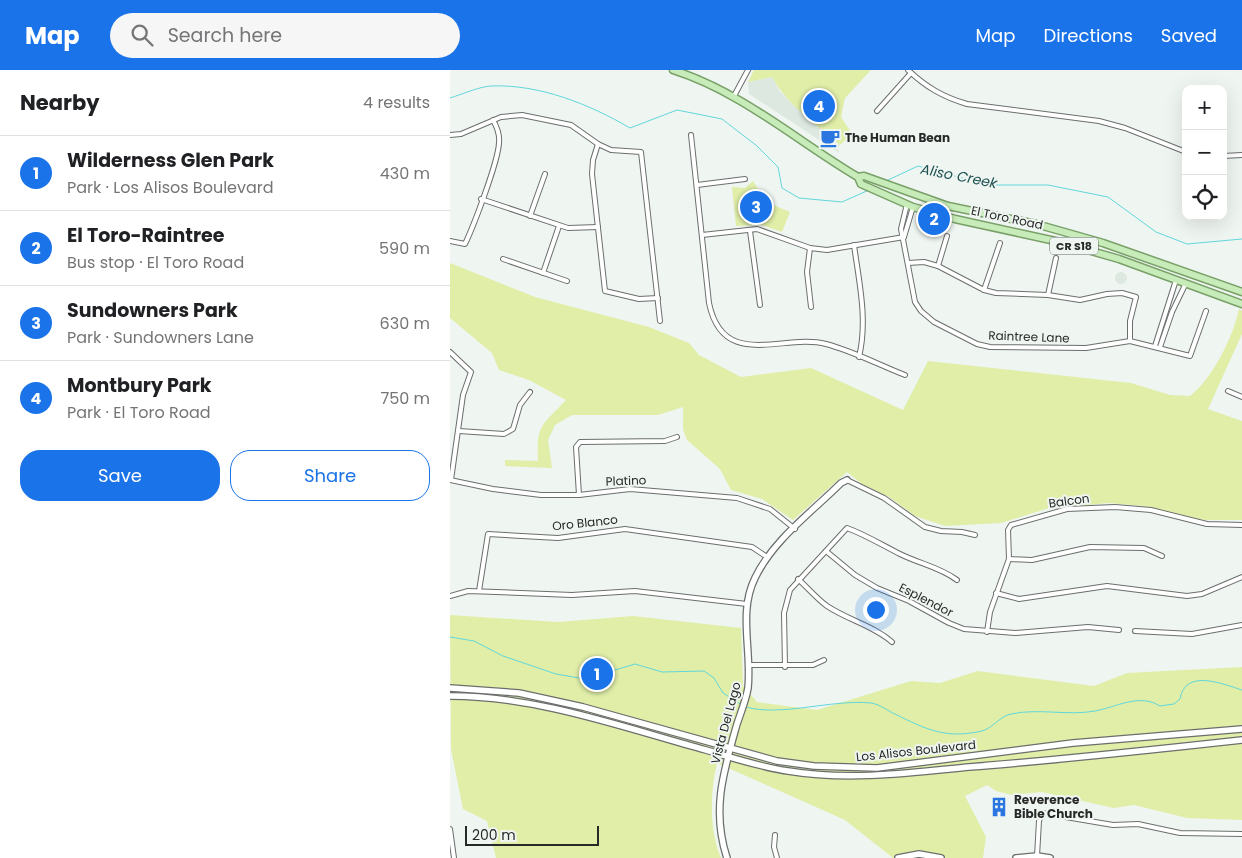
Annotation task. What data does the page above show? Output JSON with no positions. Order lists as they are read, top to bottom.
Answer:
{
  "streets": {
    "main road": [
      "El Toro Road",
      "CR S18",
      "Vista Del Lago",
      "Los Alisos Boulevard"
    ],
    "street": [
      "Raintree Lane",
      "Platino",
      "Balcon",
      "Oro Blanco",
      "Esplendor"
    ]
  },
  "crossings": [
    ["El Toro Road", "Raintree Lane"],
    ["Platino", "Vista Del Lago"],
    ["Balcon", "Esplendor"],
    ["Oro Blanco", "Vista Del Lago"],
    ["Vista Del Lago", "Los Alisos Boulevard"]
  ],
  "water": ["Aliso Creek"],
  "places": {
    "cafe": ["The Human Bean"],
    "building": ["Reverence Bible Church"]
  },
  "scale_bar": "200 m",
  "page": {
    "header": "Map",
    "search": "Search here",
    "nav": ["Map", "Directions", "Saved"],
    "heading": ["Nearby", "4 results"],
    "map_buttons": ["+", "−"],
    "pins": [
      "4",
      "3",
      "2",
      "1"
    ],
    "list": [
      {
        "mark": "1",
        "name": "Wilderness Glen Park",
        "note": "Park · Los Alisos Boulevard",
        "value": "430 m"
      },
      {
        "mark": "2",
        "name": "El Toro-Raintree",
        "note": "Bus stop · El Toro Road",
        "value": "590 m"
      },
      {
        "mark": "3",
        "name": "Sundowners Park",
        "note": "Park · Sundowners Lane",
        "value": "630 m"
      },
      {
        "mark": "4",
        "name": "Montbury Park",
        "note": "Park · El Toro Road",
        "value": "750 m"
      }
    ],
    "buttons": ["Save", "Share"],
    "scale": "200 m"
  }
}
